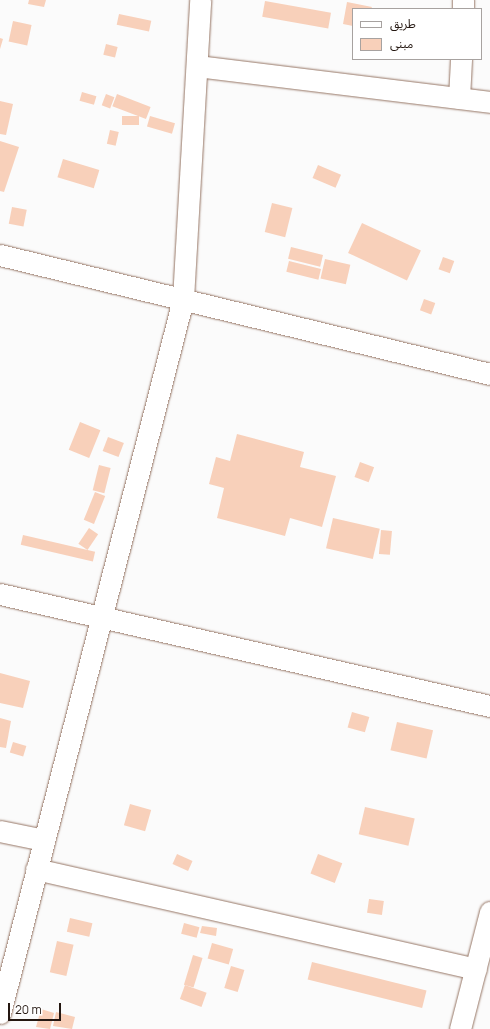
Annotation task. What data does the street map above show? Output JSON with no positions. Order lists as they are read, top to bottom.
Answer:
{
  "legend": ["طريق", "مبنى"],
  "scale_bar": "20 m"
}
